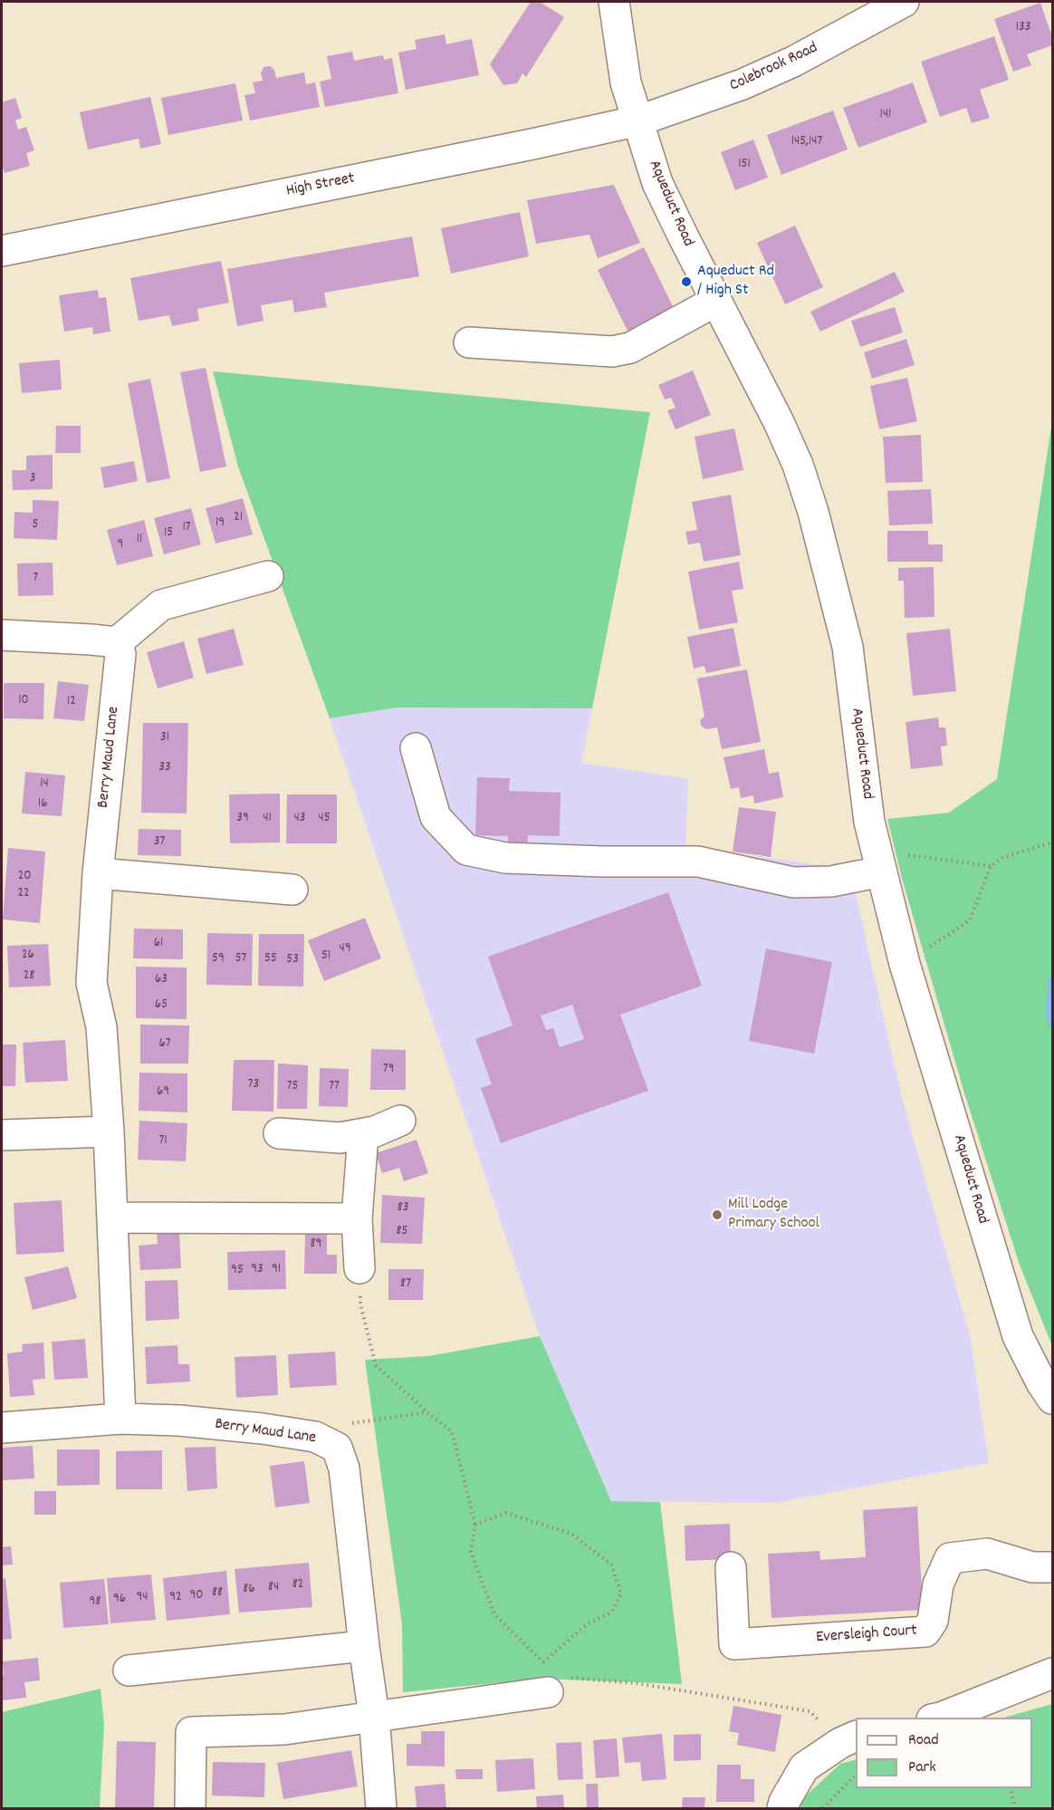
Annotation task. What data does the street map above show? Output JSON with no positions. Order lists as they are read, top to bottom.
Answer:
{
  "streets": {
    "street": [
      "Colebrook Road",
      "High Street",
      "Aqueduct Road",
      "Berry Maud Lane",
      "Eversleigh Court"
    ]
  },
  "crossings": [
    ["Colebrook Road", "High Street"],
    ["Colebrook Road", "Aqueduct Road"],
    ["High Street", "Aqueduct Road"]
  ],
  "places": ["Aqueduct Rd / High St", "Mill Lodge Primary School"],
  "house_numbers": [
    "133",
    "141",
    "145,147",
    "151",
    "3",
    "21",
    "19",
    "5",
    "17",
    "15",
    "11",
    "9",
    "7",
    "10",
    "12",
    "31",
    "33",
    "14",
    "16",
    "39",
    "41",
    "43",
    "45",
    "37",
    "20",
    "22",
    "61",
    "49",
    "26",
    "51",
    "59",
    "57",
    "55",
    "53",
    "28",
    "63",
    "65",
    "67",
    "79",
    "73",
    "75",
    "77",
    "69",
    "71",
    "83",
    "85",
    "89",
    "93",
    "91",
    "95",
    "87",
    "82",
    "84",
    "86",
    "88",
    "90",
    "94",
    "92",
    "96",
    "98"
  ],
  "legend": ["Road", "Park"]
}
